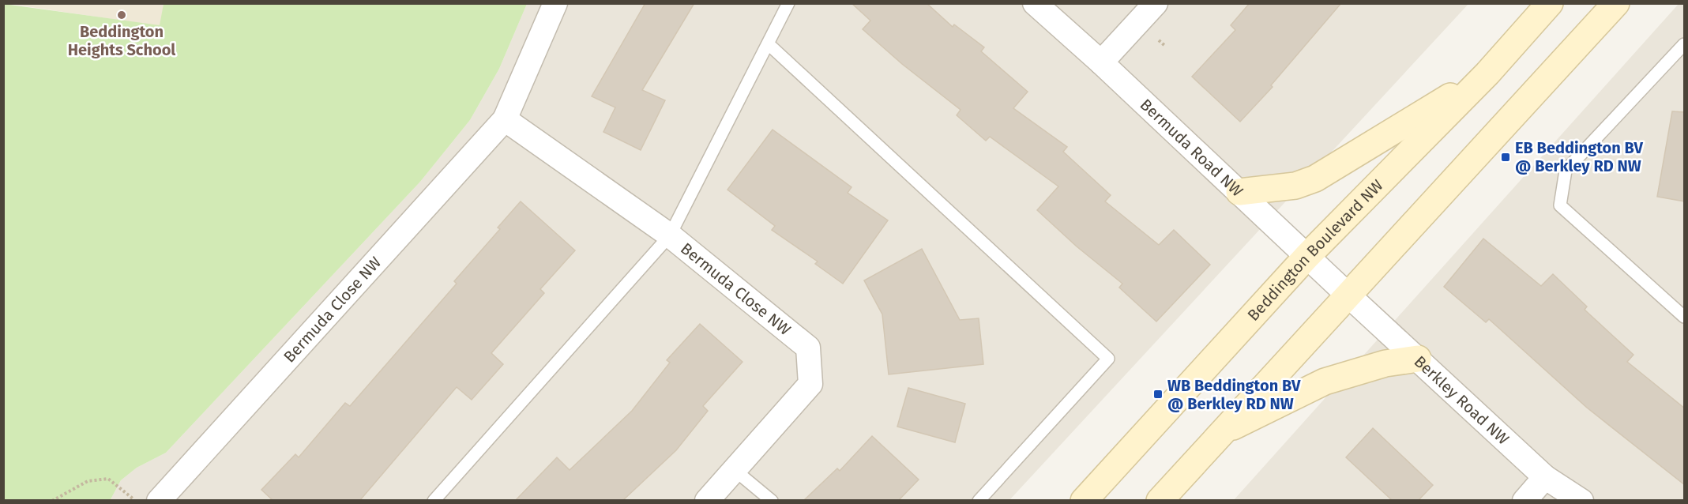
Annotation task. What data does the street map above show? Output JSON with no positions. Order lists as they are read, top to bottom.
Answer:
{
  "streets": {
    "main road": ["Beddington Boulevard NW"],
    "street": ["Bermuda Road NW", "Bermuda Close NW", "Berkley Road NW"]
  },
  "crossings": [
    ["Bermuda Road NW", "Beddington Boulevard NW"],
    ["Bermuda Road NW", "Berkley Road NW"]
  ],
  "places": {
    "other": ["Beddington Heights School"],
    "transit": ["EB Beddington BV @ Berkley RD NW", "WB Beddington BV @ Berkley RD NW"]
  }
}
